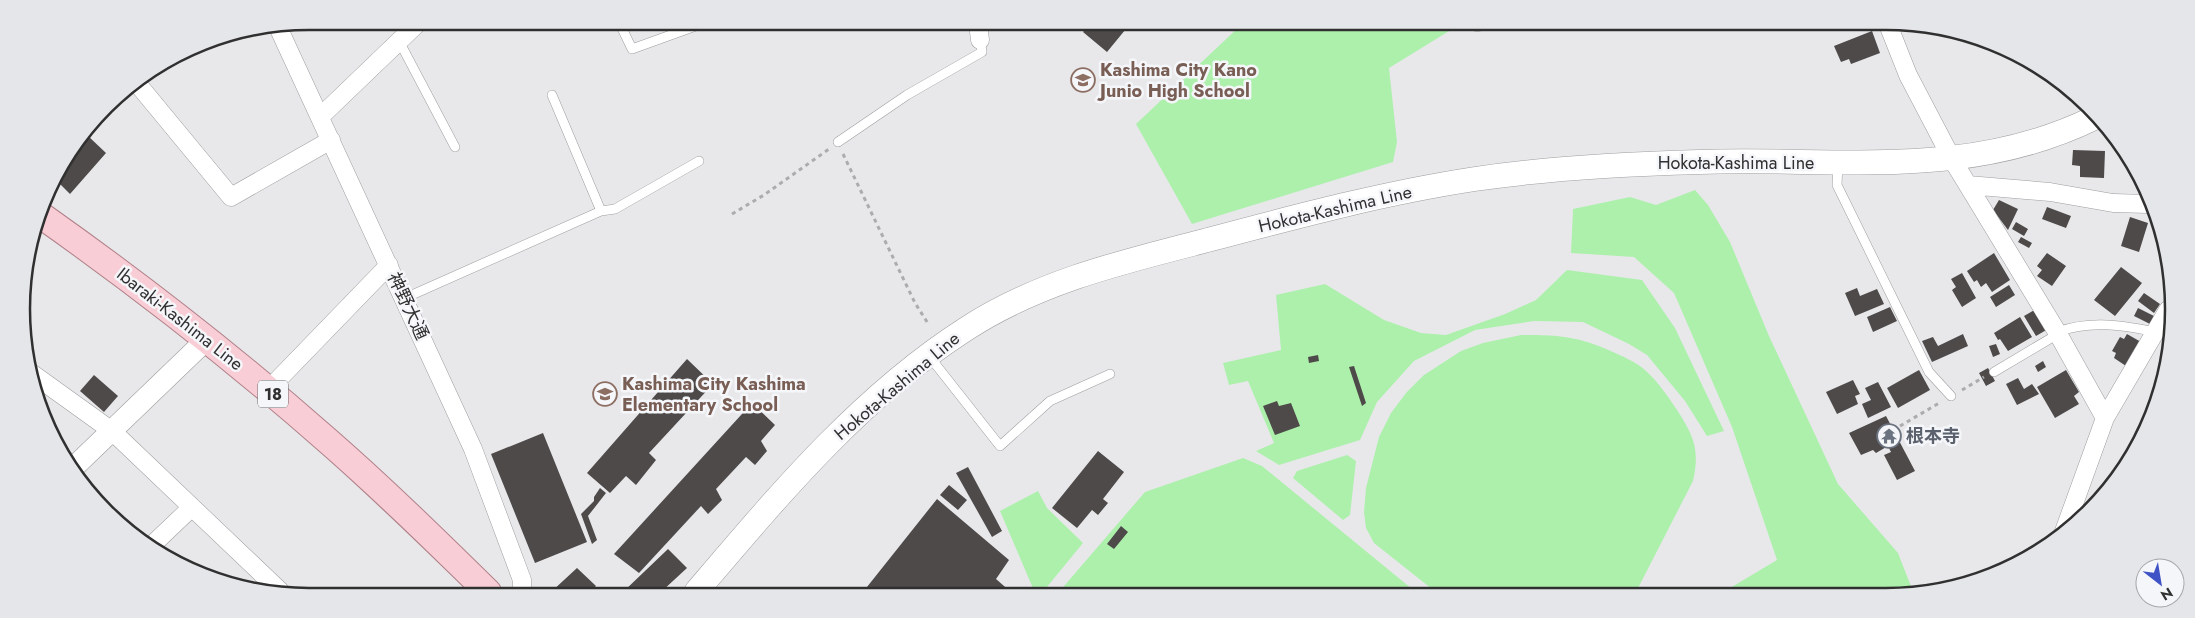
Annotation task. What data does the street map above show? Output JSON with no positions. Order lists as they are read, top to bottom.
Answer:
{
  "streets": {
    "main road": ["Hokota-Kashima Line", "Ibaraki-Kashima Line", "18"],
    "street": ["神野大通"]
  },
  "places": {
    "school or university": ["Kashima City Kano Junio High School", "Kashima City Kashima Elementary School"],
    "temple": ["根本寺"]
  },
  "north": "bottom right"
}
